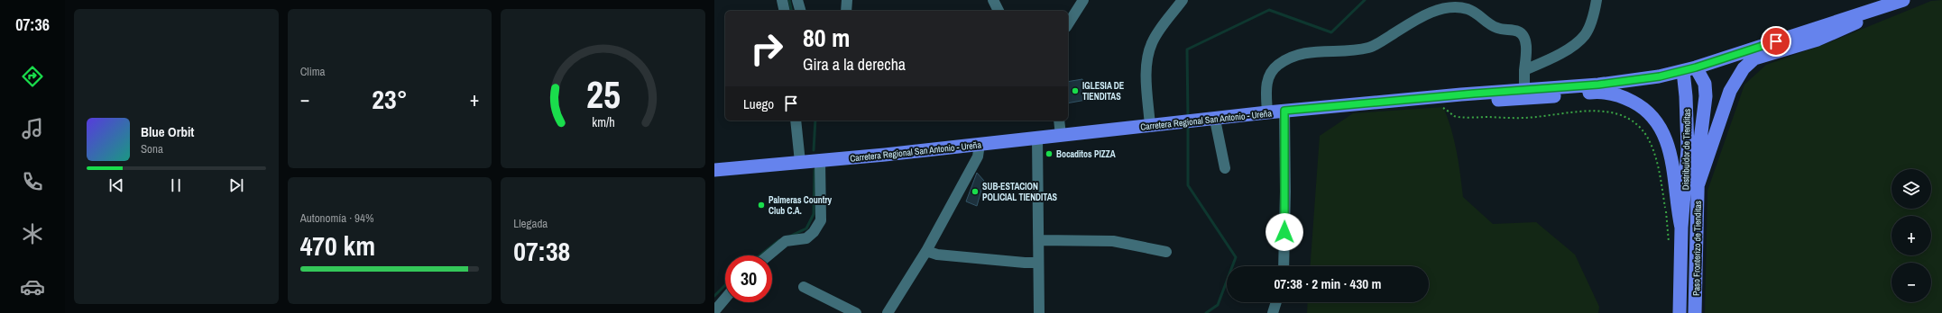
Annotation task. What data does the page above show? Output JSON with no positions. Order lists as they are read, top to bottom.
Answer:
{
  "streets": {
    "main road": ["Carretera Regional San Antonio - Ureña", "Distribuidor de Tienditas", "Paso Fronterizo de Tienditas"]
  },
  "crossings": [
    ["Carretera Regional San Antonio - Ureña", "Distribuidor de Tienditas"],
    ["Distribuidor de Tienditas", "Paso Fronterizo de Tienditas"]
  ],
  "places": [
    "IGLESIA DE TIENDITAS",
    "Bocaditos PIZZA",
    "SUB-ESTACION POLICIAL TIENDITAS",
    "Palmeras Country Club C.A."
  ],
  "page": {
    "tabs": "07:36",
    "tile": [
      "Clima",
      ["Autonomía · 94%", "470 km"],
      ["Llegada", "07:38"]
    ],
    "turn": ["80 m", "Gira a la derecha"],
    "heat": ["−", "23°", "+"],
    "then": "Luego",
    "song": ["Blue Orbit", "Sona"],
    "map_buttons": ["+", "−"],
    "limit": "30",
    "trip": "07:38 · 2 min · 430 m",
    "gauge": ["25", "km/h"]
  }
}
